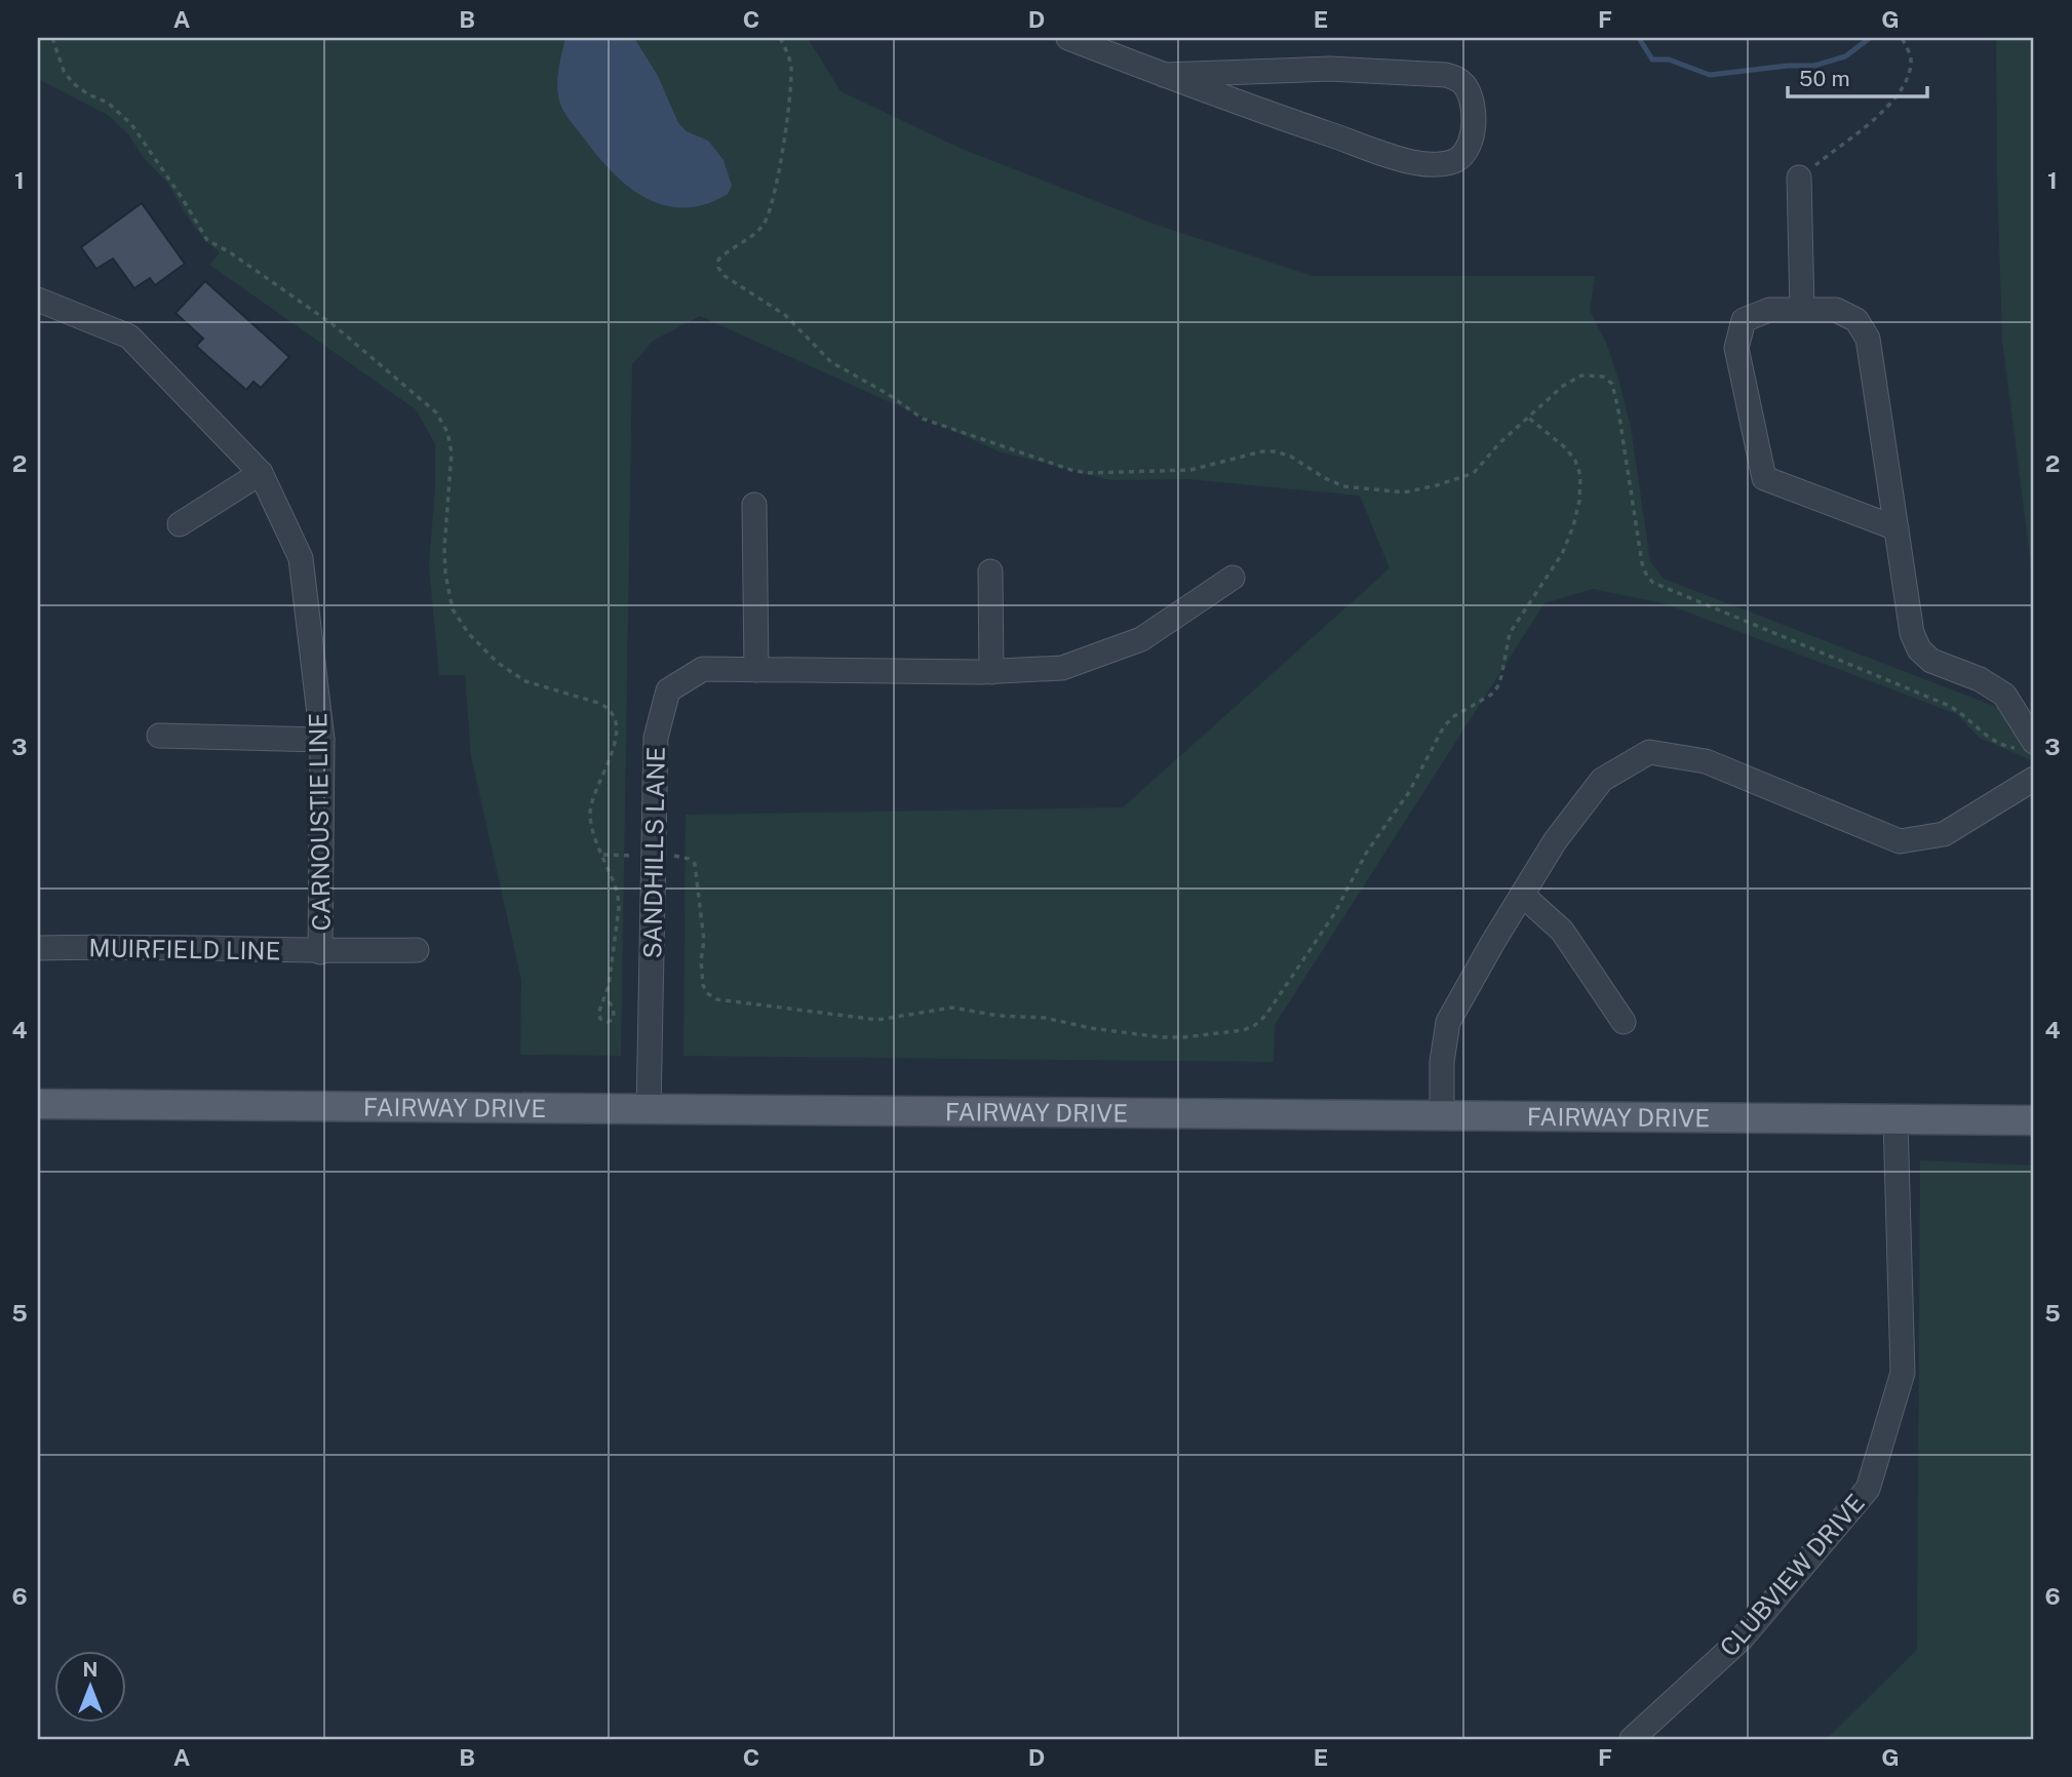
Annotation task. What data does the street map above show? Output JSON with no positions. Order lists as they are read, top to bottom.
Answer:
{
  "streets": {
    "main road": ["FAIRWAY DRIVE"],
    "street": [
      "CARNOUSTIE LINE",
      "SANDHILLS LANE",
      "MUIRFIELD LINE",
      "CLUBVIEW DRIVE"
    ]
  },
  "crossings": [
    ["CARNOUSTIE LINE", "MUIRFIELD LINE"],
    ["SANDHILLS LANE", "FAIRWAY DRIVE"],
    ["FAIRWAY DRIVE", "CLUBVIEW DRIVE"]
  ],
  "scale_bar": "50 m",
  "north": "top",
  "grid": {
    "columns": [
      "A",
      "B",
      "C",
      "D",
      "E",
      "F",
      "G"
    ],
    "rows": [
      "1",
      "2",
      "3",
      "4",
      "5",
      "6"
    ]
  }
}
